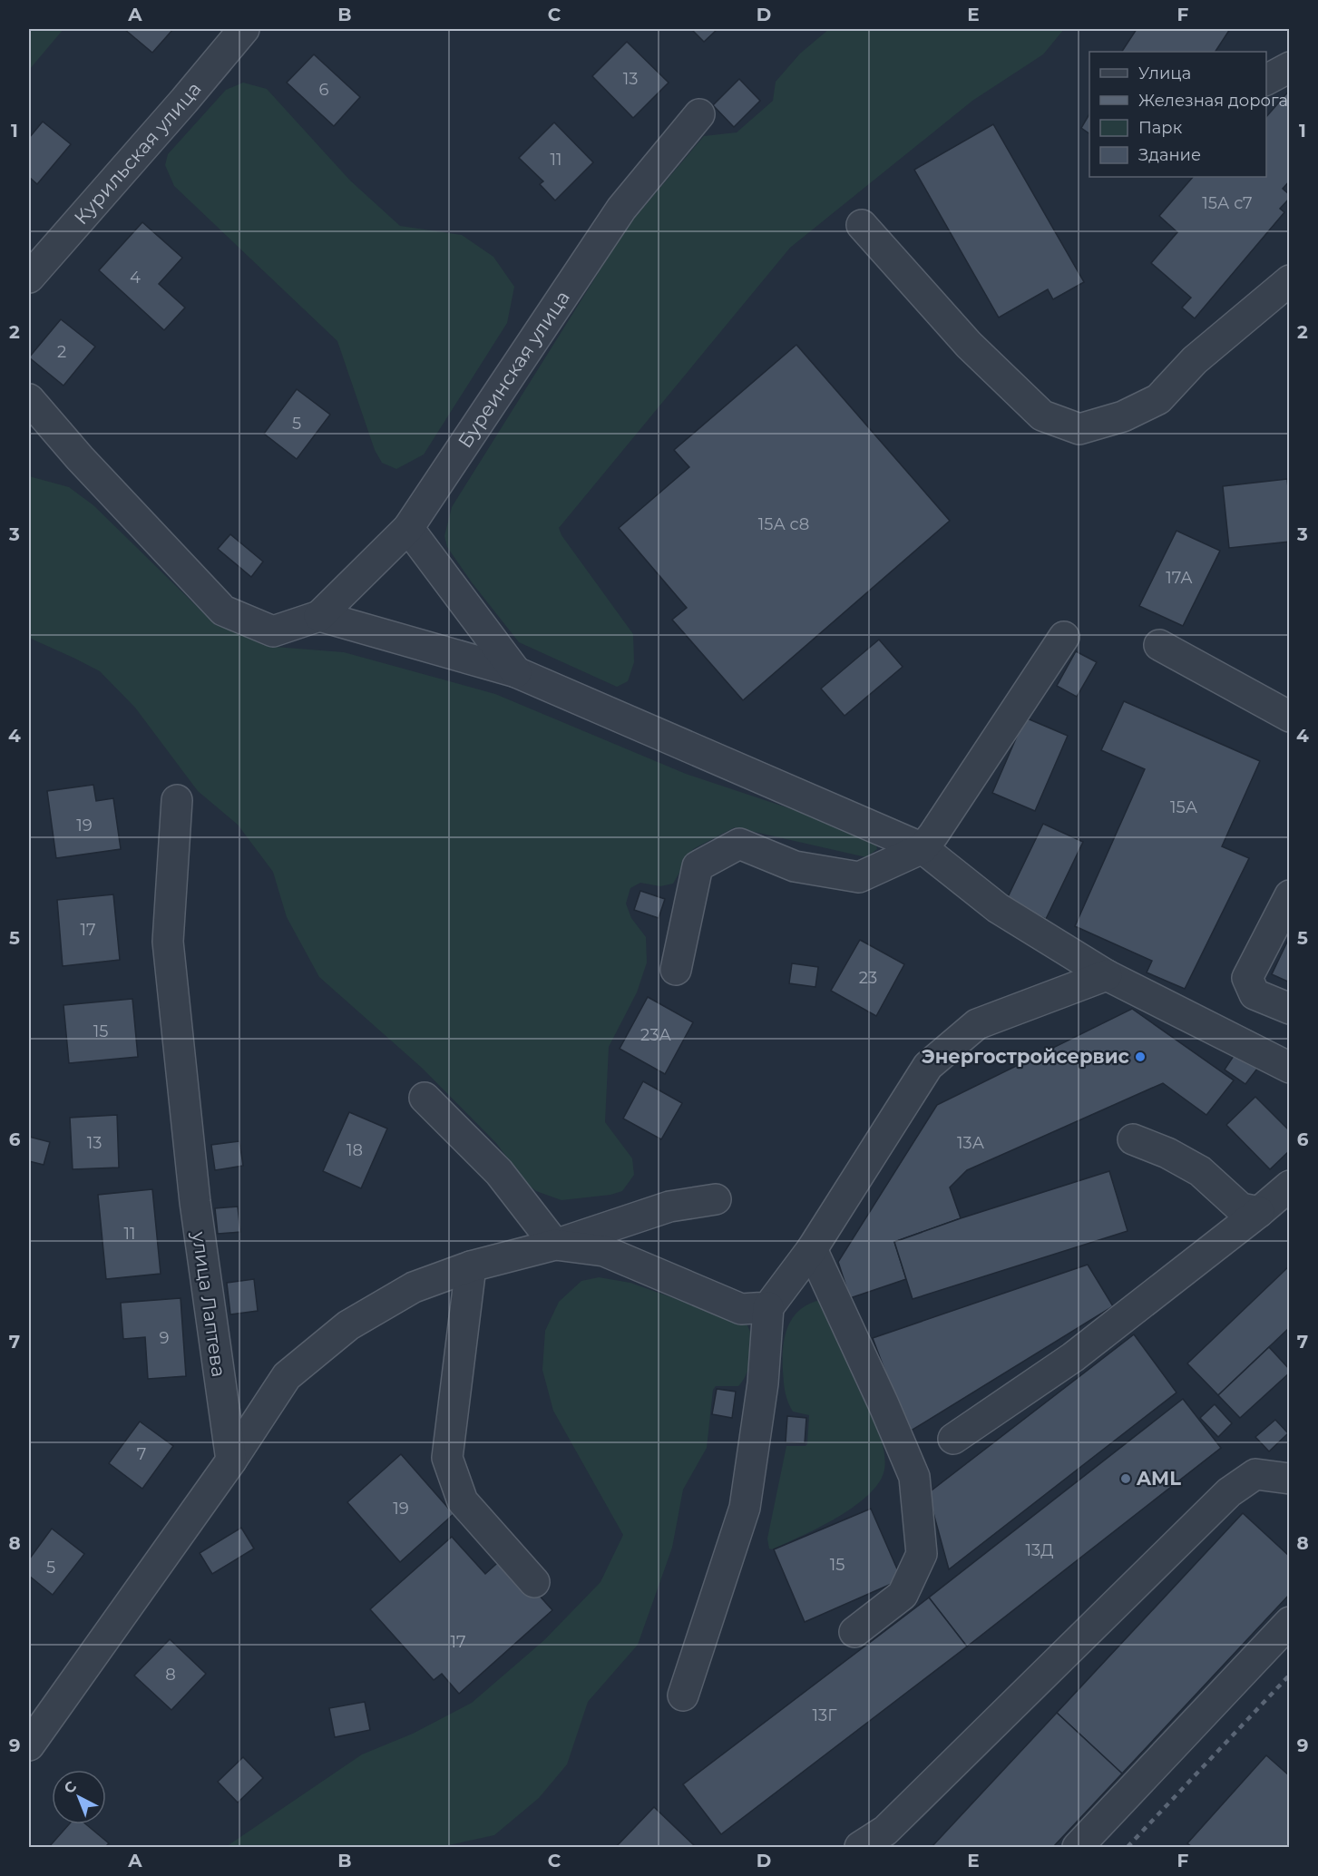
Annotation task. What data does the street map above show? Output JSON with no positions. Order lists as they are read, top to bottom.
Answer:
{
  "streets": {
    "street": ["Курильская улица", "Буреинская улица", "улица Лаптева"]
  },
  "places": ["Энергостройсервис", "AML"],
  "house_numbers": [
    "13",
    "6",
    "11",
    "15А с7",
    "4",
    "2",
    "5",
    "15А с8",
    "17А",
    "15А",
    "19",
    "17",
    "23",
    "15",
    "23А",
    "13",
    "13А",
    "18",
    "11",
    "9",
    "7",
    "19",
    "13Д",
    "15",
    "5",
    "17",
    "8",
    "13Г"
  ],
  "legend": [
    "Улица",
    "Железная дорога",
    "Парк",
    "Здание"
  ],
  "north": "top left",
  "grid": {
    "columns": [
      "A",
      "B",
      "C",
      "D",
      "E",
      "F"
    ],
    "rows": [
      "1",
      "2",
      "3",
      "4",
      "5",
      "6",
      "7",
      "8",
      "9"
    ]
  }
}
